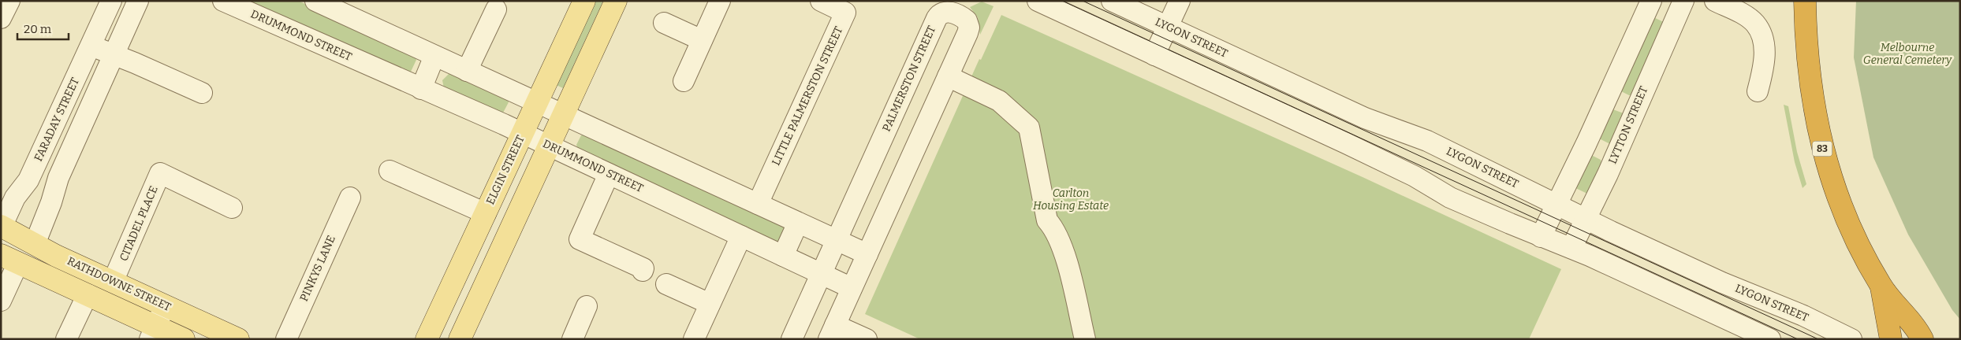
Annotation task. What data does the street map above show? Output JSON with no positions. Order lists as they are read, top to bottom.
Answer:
{
  "streets": {
    "highway": ["83"],
    "main road": ["ELGIN STREET", "RATHDOWNE STREET"],
    "street": [
      "DRUMMOND STREET",
      "LYGON STREET",
      "PALMERSTON STREET",
      "LITTLE PALMERSTON STREET",
      "FARADAY STREET",
      "LYTTON STREET",
      "CITADEL PLACE",
      "PINKYS LANE"
    ]
  },
  "crossings": [
    ["DRUMMOND STREET", "PALMERSTON STREET"],
    ["DRUMMOND STREET", "ELGIN STREET"],
    ["LYGON STREET", "LYTTON STREET"],
    ["FARADAY STREET", "RATHDOWNE STREET"],
    ["CITADEL PLACE", "RATHDOWNE STREET"]
  ],
  "parks": ["Melbourne General Cemetery", "Carlton Housing Estate"],
  "scale_bar": "20 m"
}
